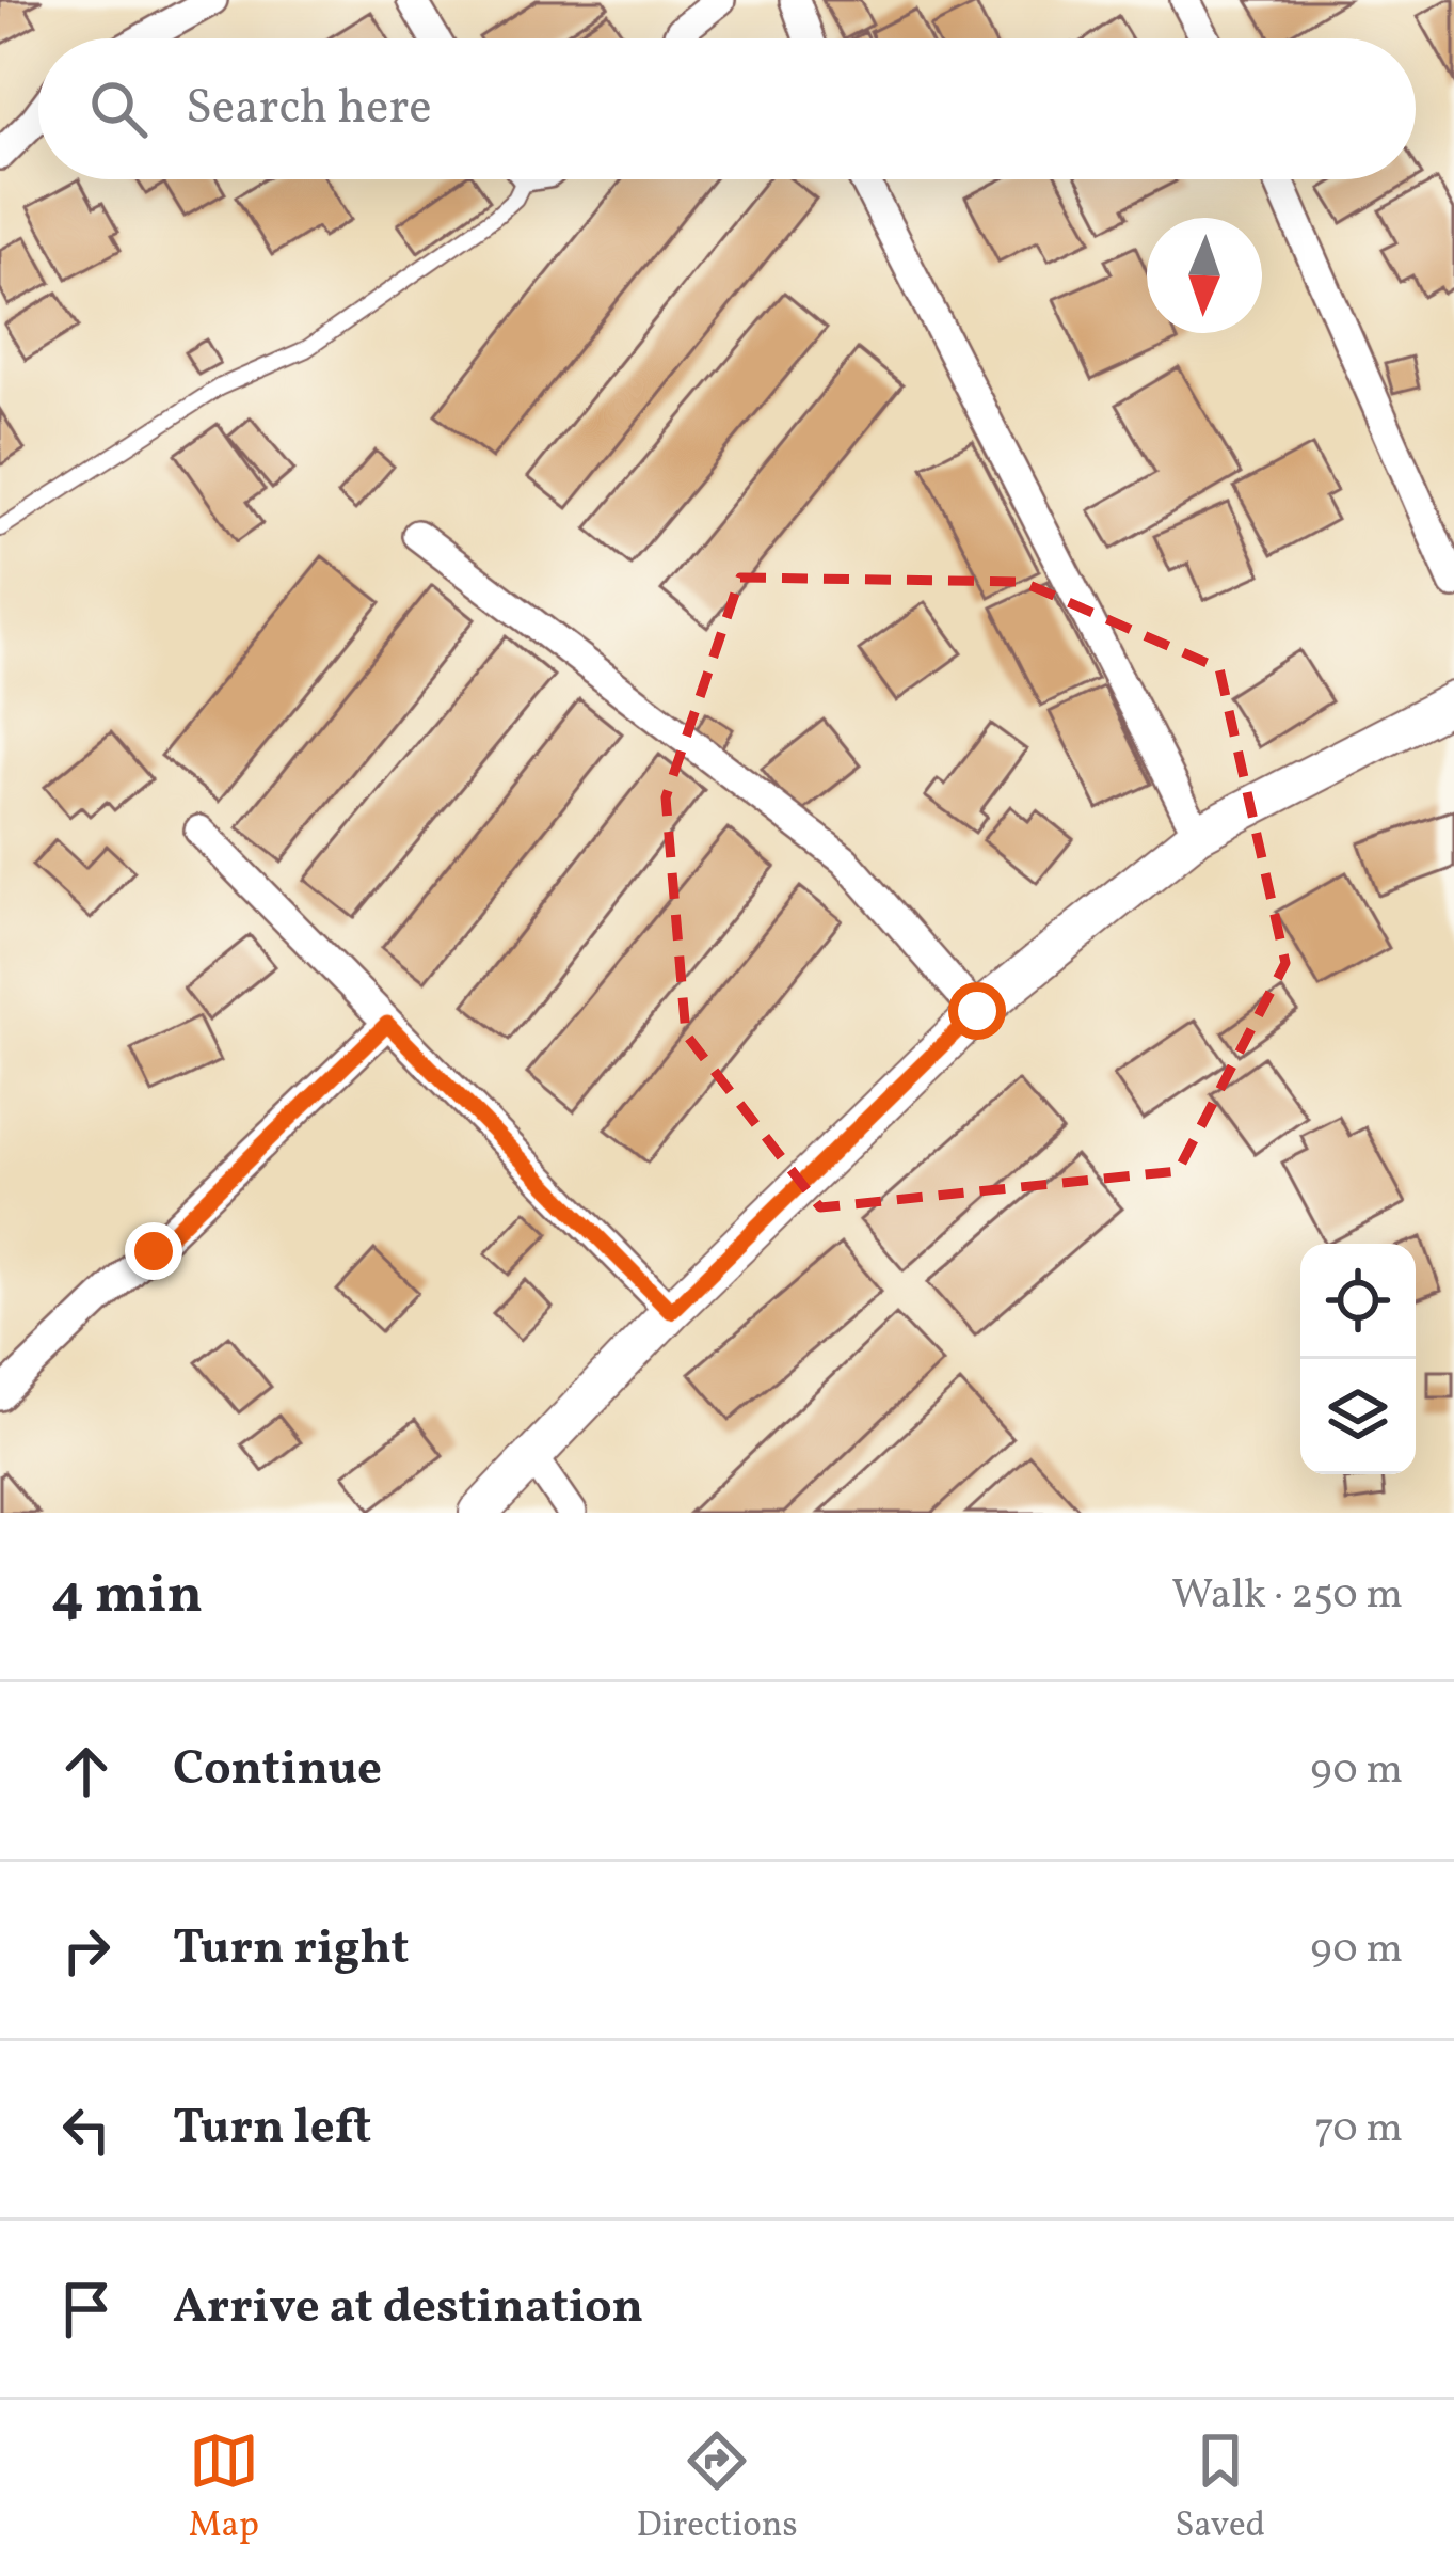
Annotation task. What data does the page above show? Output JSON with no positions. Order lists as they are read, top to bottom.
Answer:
{
  "north": "bottom",
  "page": {
    "search": "Search here",
    "heading": ["4 min", "Walk · 250 m"],
    "list": [
      ["Continue", "90 m"],
      ["Turn right", "90 m"],
      ["Turn left", "70 m"],
      "Arrive at destination"
    ],
    "nav": ["Map", "Directions", "Saved"]
  }
}
